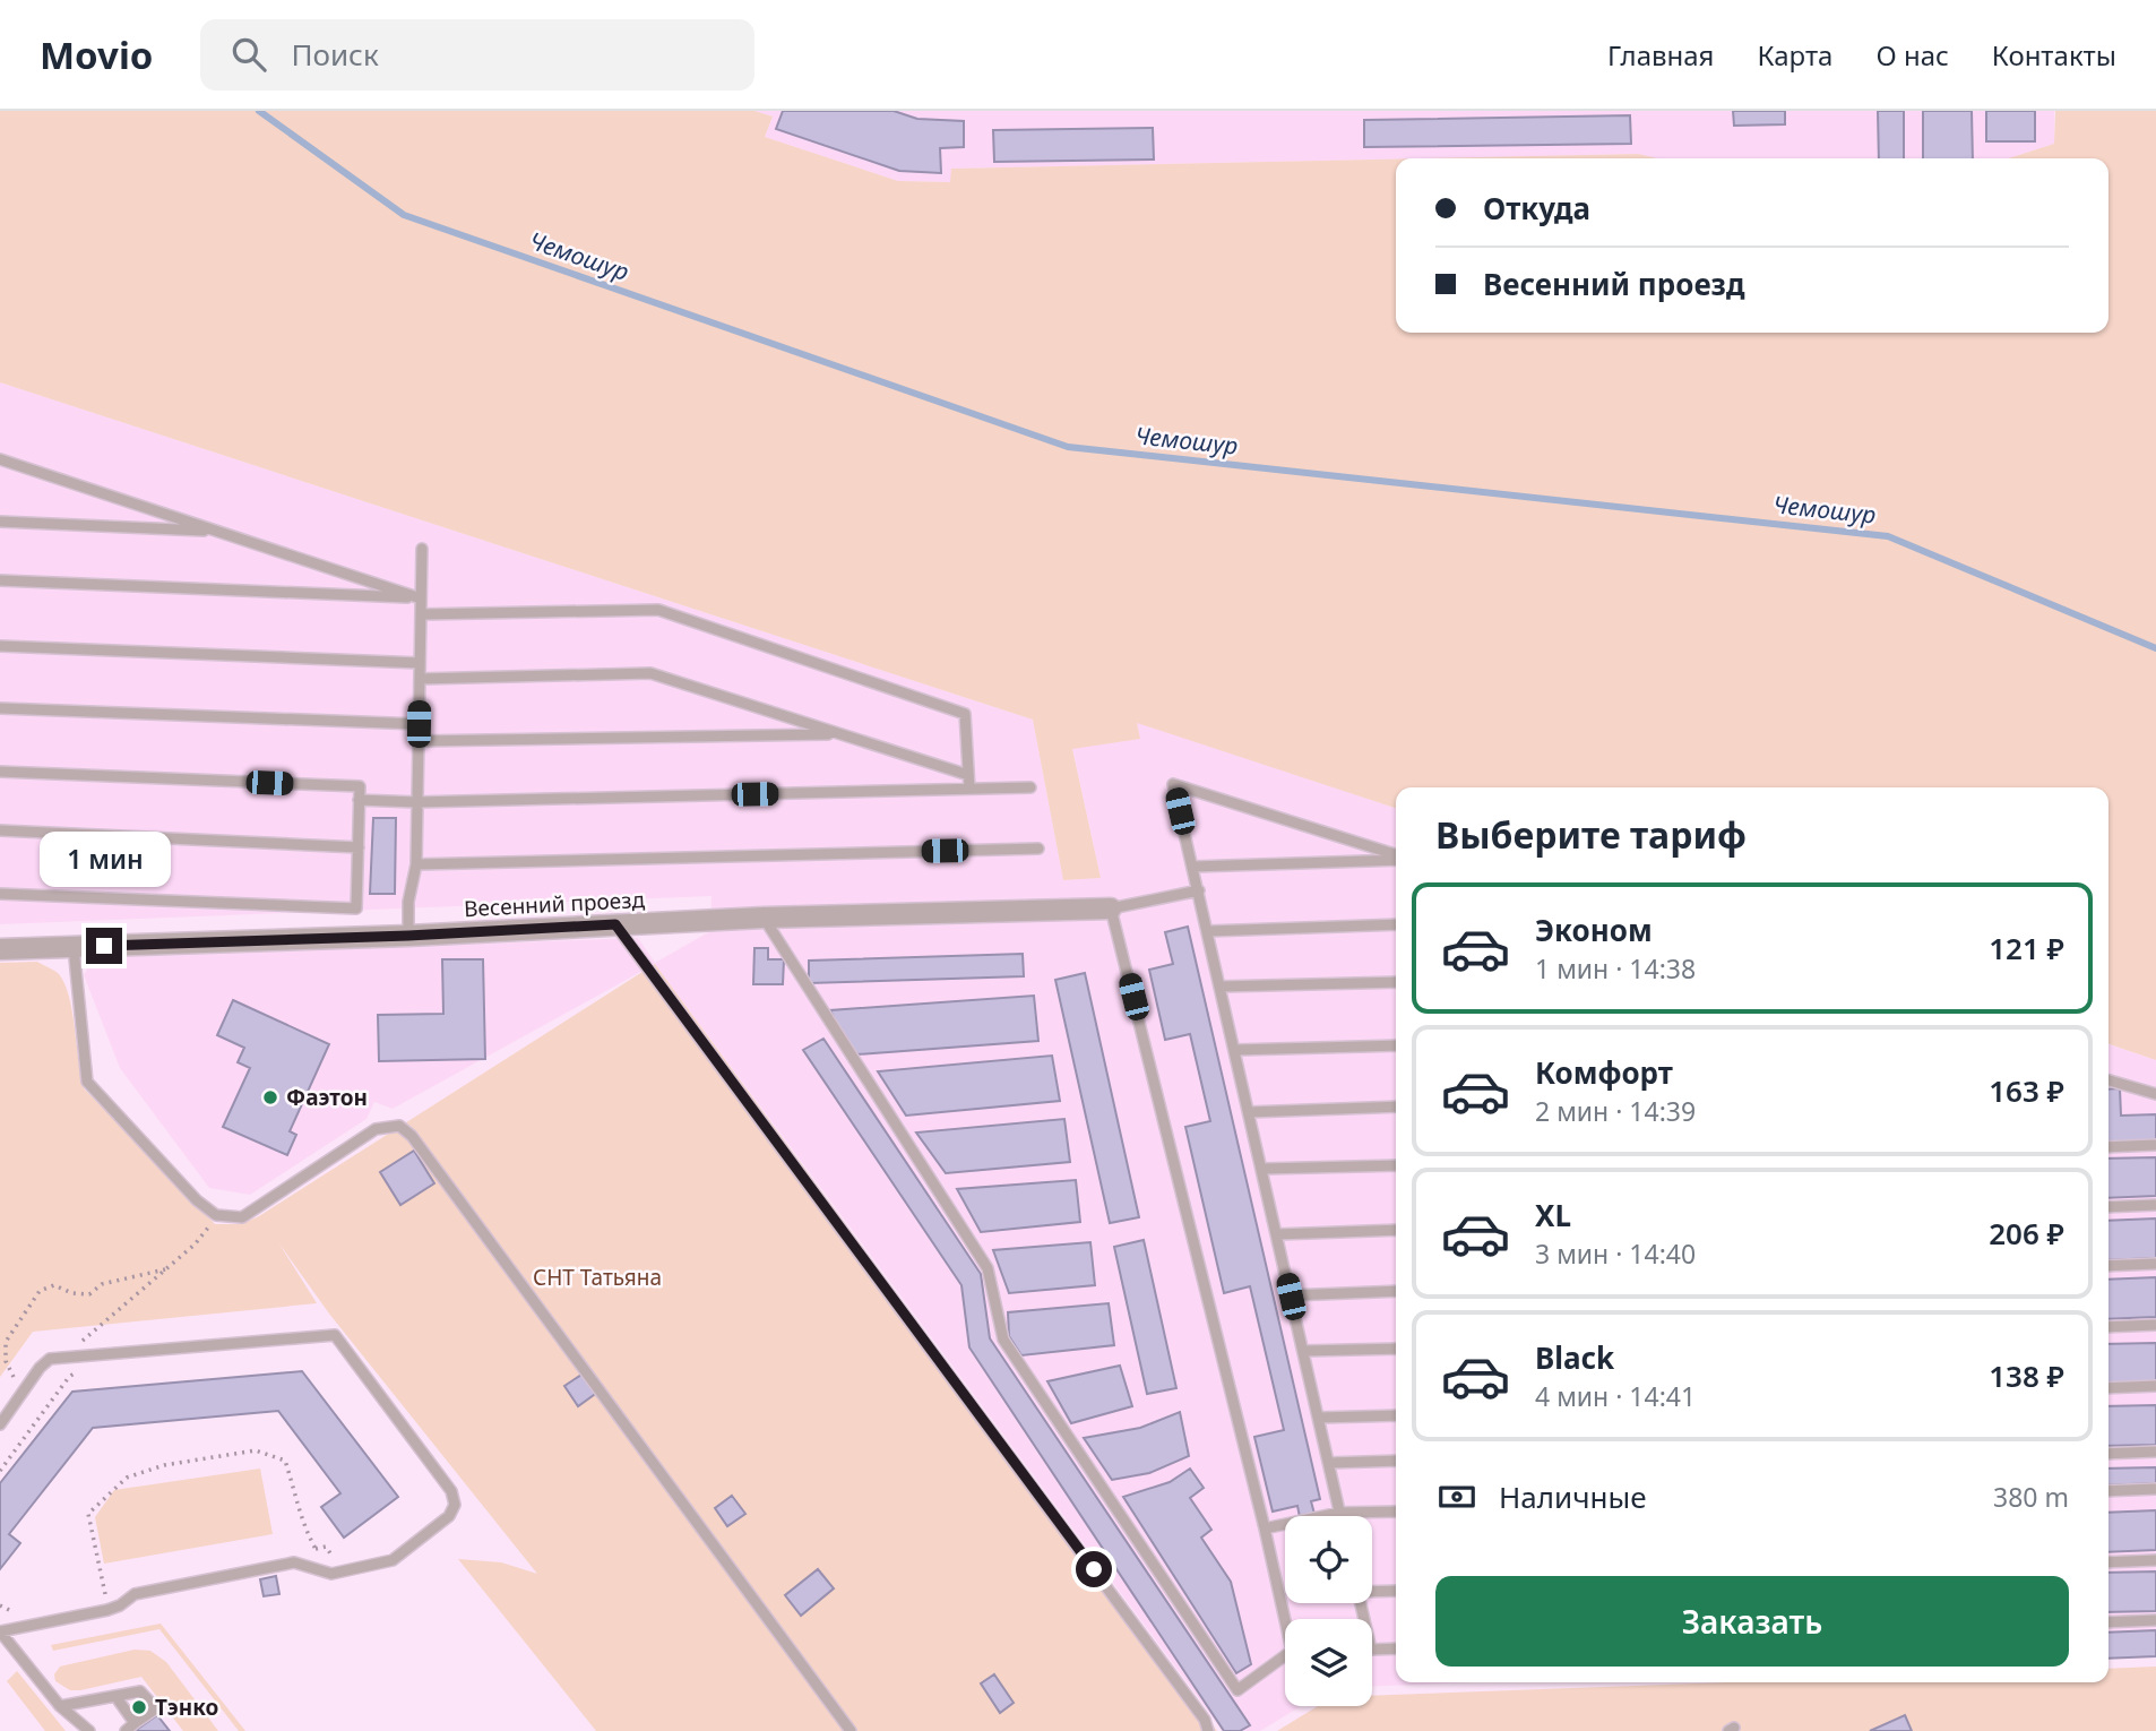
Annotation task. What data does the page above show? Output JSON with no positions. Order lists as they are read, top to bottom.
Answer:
{
  "streets": {
    "street": ["Весенний проезд"]
  },
  "water": ["Чемошур"],
  "parks": ["СНТ Татьяна"],
  "places": ["Фаэтон", "Тэнко"],
  "page": {
    "header": "Movio",
    "search": "Поиск",
    "nav": [
      "Главная",
      "Карта",
      "О нас",
      "Контакты"
    ],
    "banner": ["Откуда", "Весенний проезд"],
    "heading": "Выберите тариф",
    "bubble": "1 мин",
    "list": [
      {
        "name": "Эконом",
        "note": "1 мин · 14:38",
        "value": "121 ₽"
      },
      {
        "name": "Комфорт",
        "note": "2 мин · 14:39",
        "value": "163 ₽"
      },
      {
        "name": "XL",
        "note": "3 мин · 14:40",
        "value": "206 ₽"
      },
      {
        "name": "Black",
        "note": "4 мин · 14:41",
        "value": "138 ₽"
      }
    ],
    "pay": ["Наличные", "380 m"],
    "buttons": "Заказать"
  }
}
